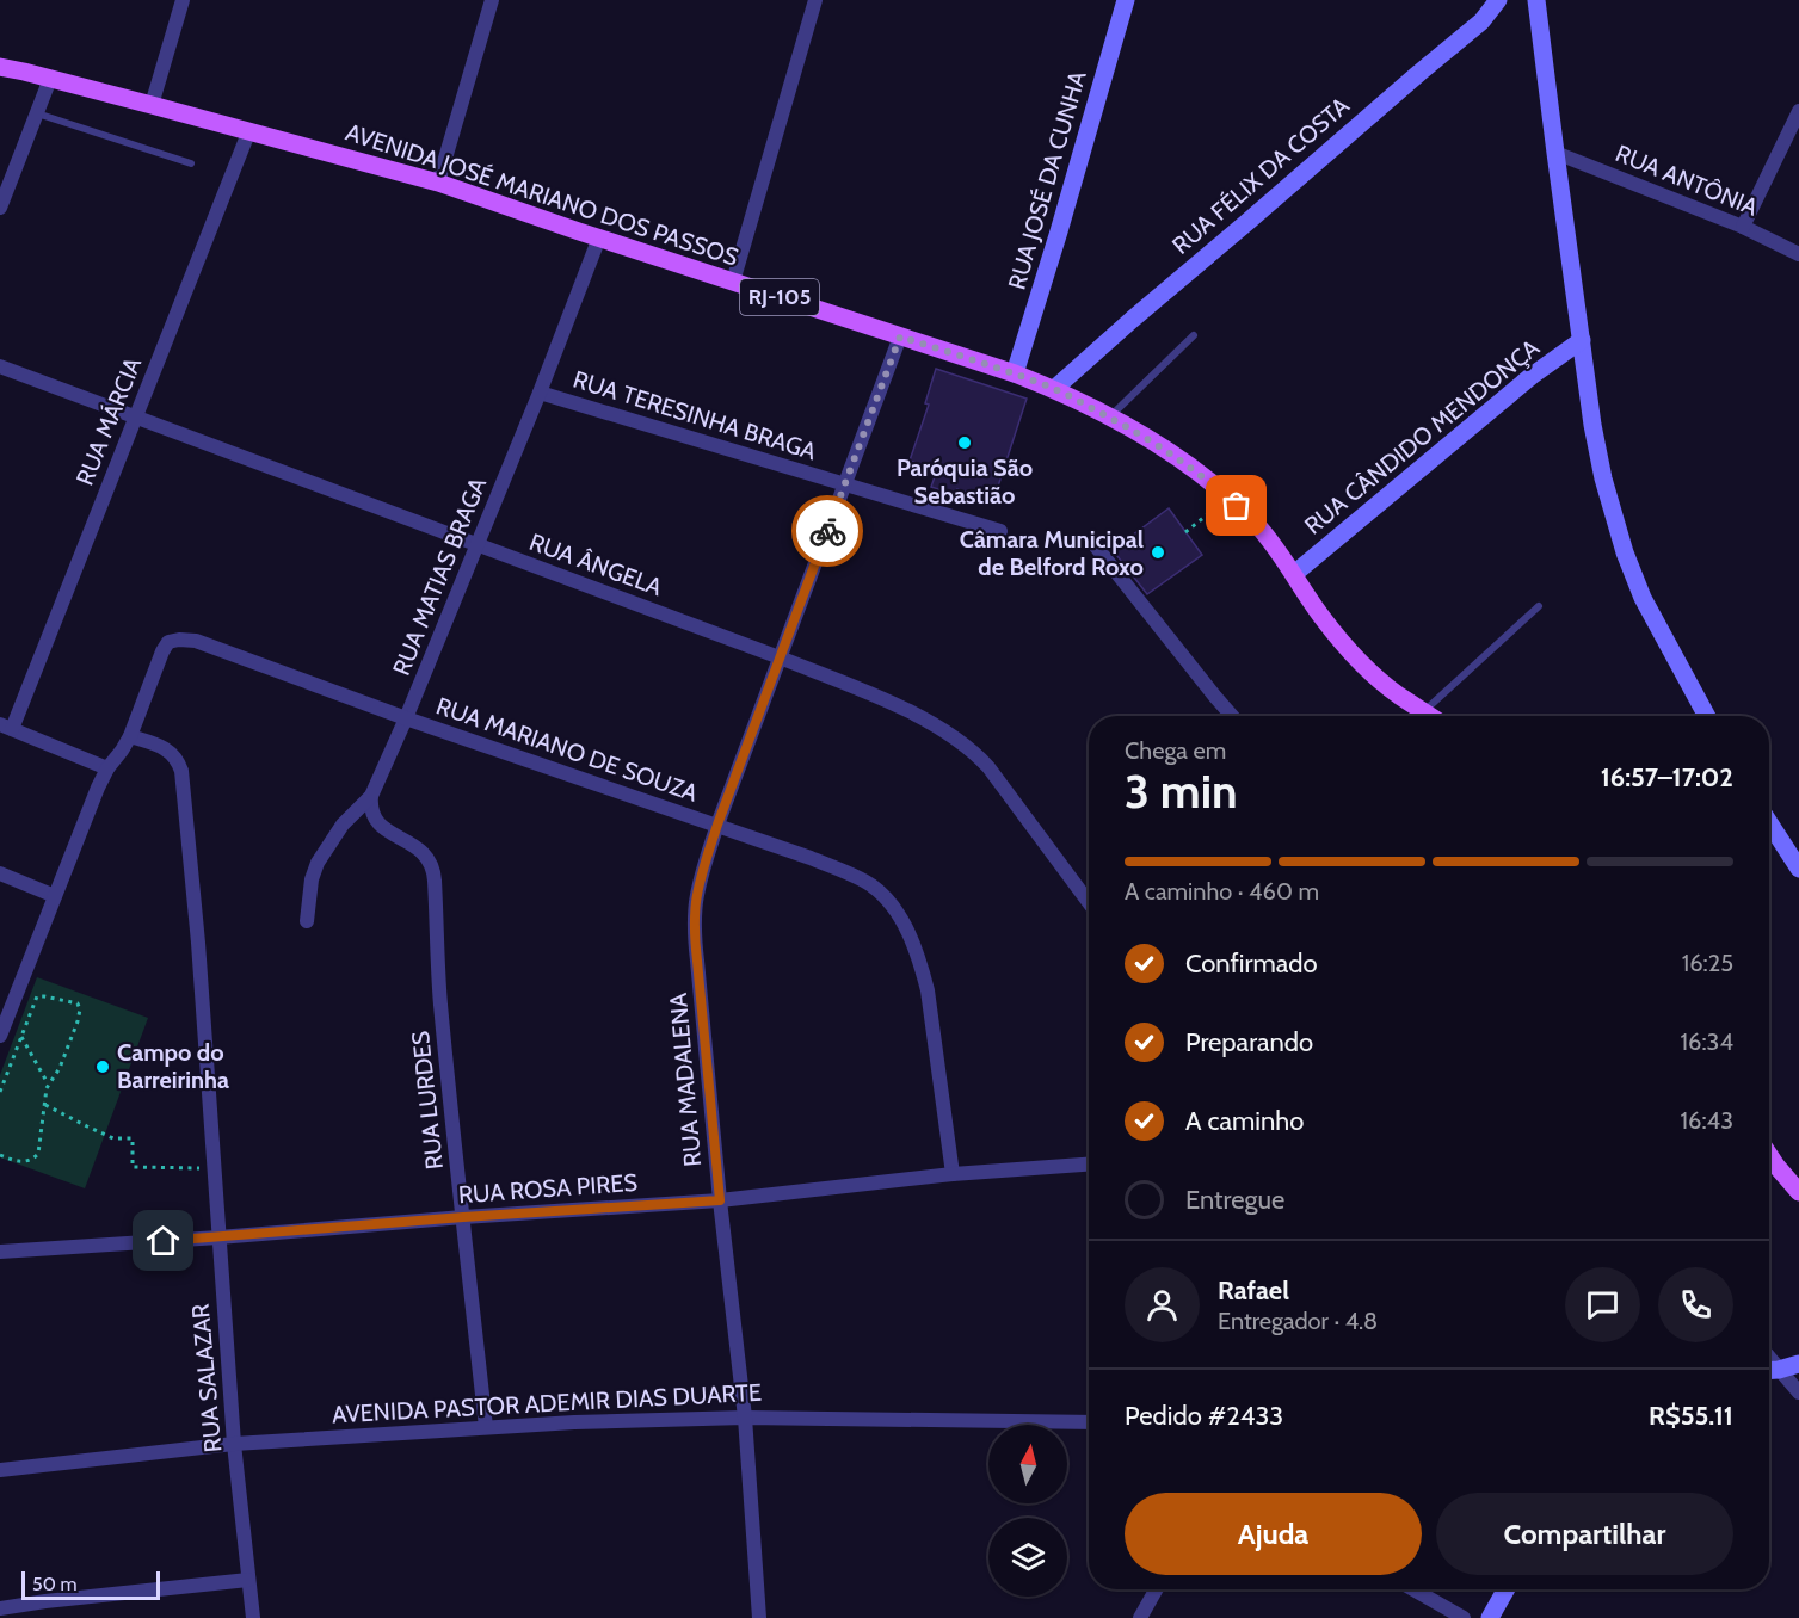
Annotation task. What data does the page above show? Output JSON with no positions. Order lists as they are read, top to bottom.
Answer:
{
  "streets": {
    "main road": ["AVENIDA JOSÉ MARIANO DOS PASSOS", "RJ-105"],
    "street": [
      "RUA FÉLIX DA COSTA",
      "RUA JOSÉ DA CUNHA",
      "RUA ANTÔNIA",
      "RUA TERESINHA BRAGA",
      "RUA MÁRCIA",
      "RUA CÂNDIDO MENDONÇA",
      "RUA ÂNGELA",
      "RUA MATIAS BRAGA",
      "RUA MARIANO DE SOUZA",
      "RUA MADALENA",
      "RUA LURDES",
      "RUA ROSA PIRES",
      "RUA SALAZAR",
      "AVENIDA PASTOR ADEMIR DIAS DUARTE"
    ]
  },
  "crossings": [
    ["RUA FÉLIX DA COSTA", "AVENIDA JOSÉ MARIANO DOS PASSOS"],
    ["RUA JOSÉ DA CUNHA", "AVENIDA JOSÉ MARIANO DOS PASSOS"],
    ["AVENIDA JOSÉ MARIANO DOS PASSOS", "RUA MÁRCIA"],
    ["AVENIDA JOSÉ MARIANO DOS PASSOS", "RUA CÂNDIDO MENDONÇA"],
    ["AVENIDA JOSÉ MARIANO DOS PASSOS", "RUA MATIAS BRAGA"],
    ["AVENIDA JOSÉ MARIANO DOS PASSOS", "RUA MADALENA"],
    ["RUA TERESINHA BRAGA", "RUA MATIAS BRAGA"],
    ["RUA TERESINHA BRAGA", "RUA MADALENA"],
    ["RUA MÁRCIA", "RUA ÂNGELA"],
    ["RUA ÂNGELA", "RUA MATIAS BRAGA"],
    ["RUA ÂNGELA", "RUA MADALENA"],
    ["RUA MATIAS BRAGA", "RUA MARIANO DE SOUZA"],
    ["RUA MATIAS BRAGA", "RUA LURDES"],
    ["RUA MARIANO DE SOUZA", "RUA MADALENA"],
    ["RUA MARIANO DE SOUZA", "RUA ROSA PIRES"],
    ["RUA MARIANO DE SOUZA", "RUA SALAZAR"],
    ["RUA MADALENA", "RUA ROSA PIRES"],
    ["RUA MADALENA", "AVENIDA PASTOR ADEMIR DIAS DUARTE"],
    ["RUA LURDES", "RUA ROSA PIRES"],
    ["RUA LURDES", "AVENIDA PASTOR ADEMIR DIAS DUARTE"],
    ["RUA ROSA PIRES", "RUA SALAZAR"],
    ["RUA SALAZAR", "AVENIDA PASTOR ADEMIR DIAS DUARTE"]
  ],
  "places": ["Paróquia São Sebastião", "Câmara Municipal de Belford Roxo", "Campo do Barreirinha"],
  "scale_bar": "50 m",
  "north": "top",
  "page": {
    "heading": ["3 min", "Chega em", "16:57–17:02"],
    "panel": [
      "Rafael",
      "Entregador · 4.8",
      "Pedido #2433",
      "R$55.11"
    ],
    "bar": "A caminho · 460 m",
    "list": [
      ["Confirmado", "16:25"],
      ["Preparando", "16:34"],
      ["A caminho", "16:43"],
      "Entregue"
    ],
    "buttons": ["Ajuda", "Compartilhar"],
    "scale": "50 m"
  }
}
